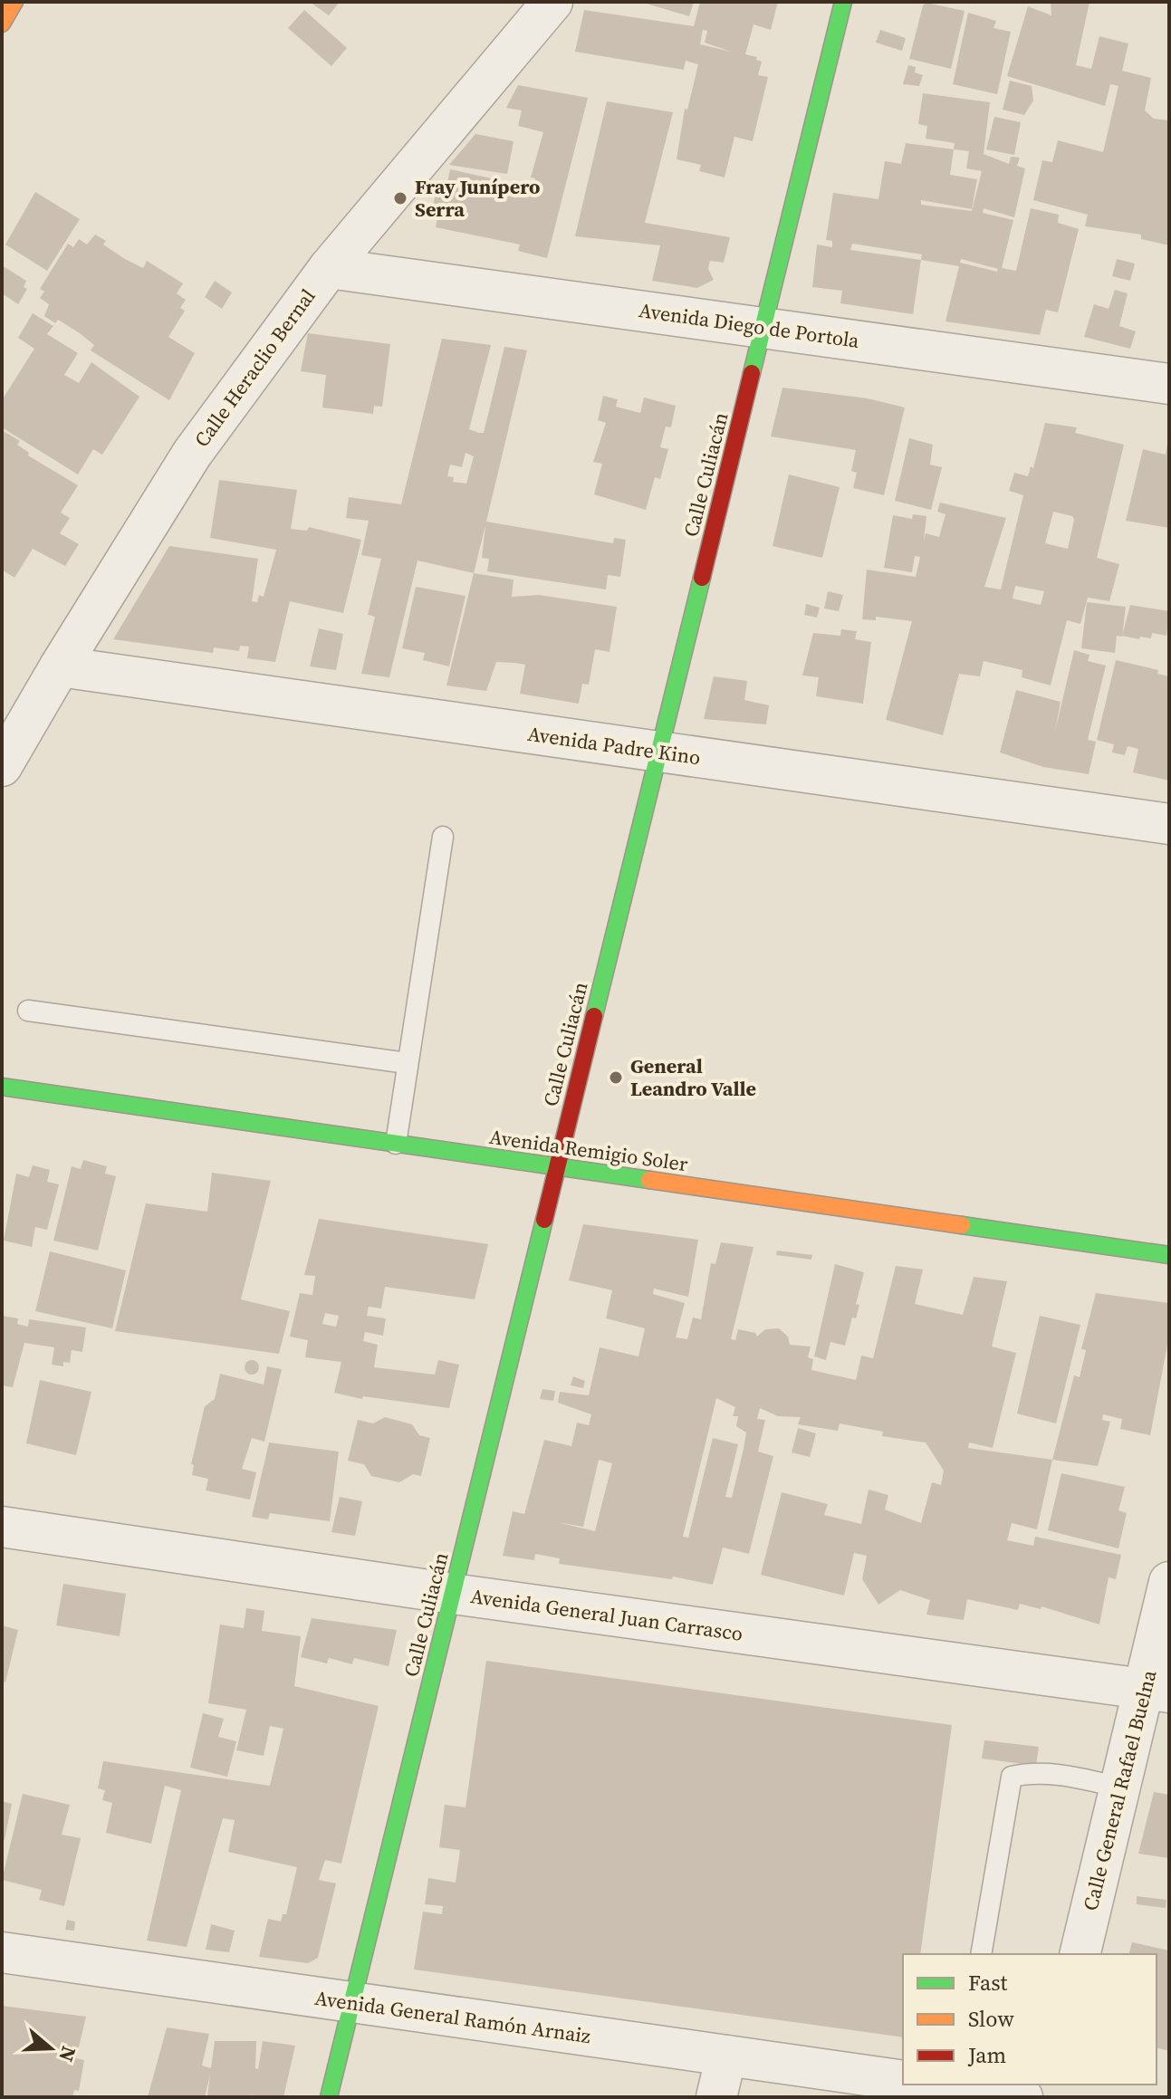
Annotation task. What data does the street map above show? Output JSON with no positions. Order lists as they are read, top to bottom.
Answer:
{
  "streets": {
    "main road": ["Calle Culiacán", "Avenida Remigio Soler"],
    "street": [
      "Avenida Diego de Portola",
      "Calle Heraclio Bernal",
      "Avenida Padre Kino",
      "Avenida General Juan Carrasco",
      "Calle General Rafael Buelna",
      "Avenida General Ramón Arnaiz"
    ]
  },
  "crossings": [
    ["Avenida Diego de Portola", "Calle Heraclio Bernal"],
    ["Avenida Diego de Portola", "Calle Culiacán"],
    ["Calle Heraclio Bernal", "Avenida Padre Kino"],
    ["Calle Culiacán", "Avenida Padre Kino"],
    ["Calle Culiacán", "Avenida Remigio Soler"],
    ["Calle Culiacán", "Avenida General Juan Carrasco"],
    ["Calle Culiacán", "Avenida General Ramón Arnaiz"],
    ["Avenida General Juan Carrasco", "Calle General Rafael Buelna"]
  ],
  "places": ["Fray Junípero Serra", "General Leandro Valle"],
  "legend": ["Fast", "Slow", "Jam"],
  "north": "right"
}
